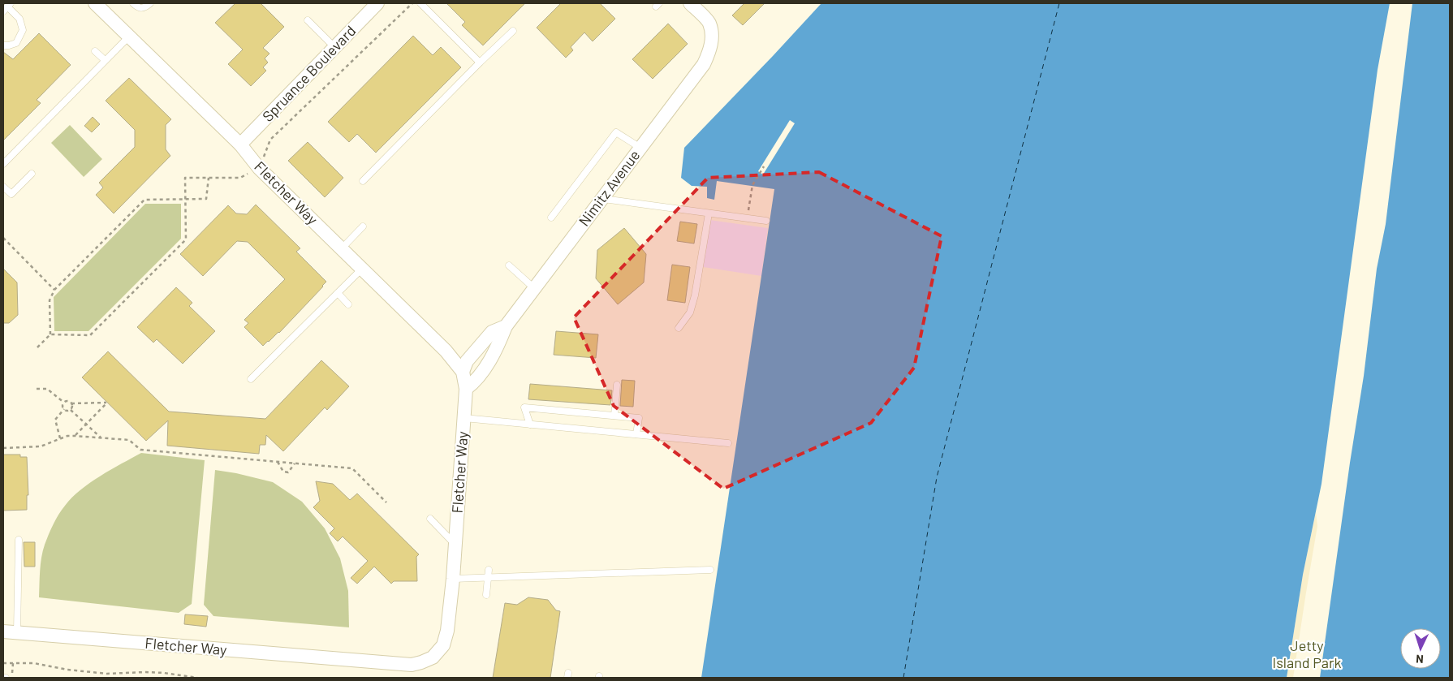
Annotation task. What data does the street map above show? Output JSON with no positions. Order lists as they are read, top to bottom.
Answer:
{
  "streets": {
    "street": ["Spruance Boulevard", "Nimitz Avenue", "Fletcher Way"]
  },
  "crossings": [
    ["Spruance Boulevard", "Fletcher Way"],
    ["Nimitz Avenue", "Fletcher Way"]
  ],
  "parks": ["Jetty Island Park"],
  "north": "bottom"
}
